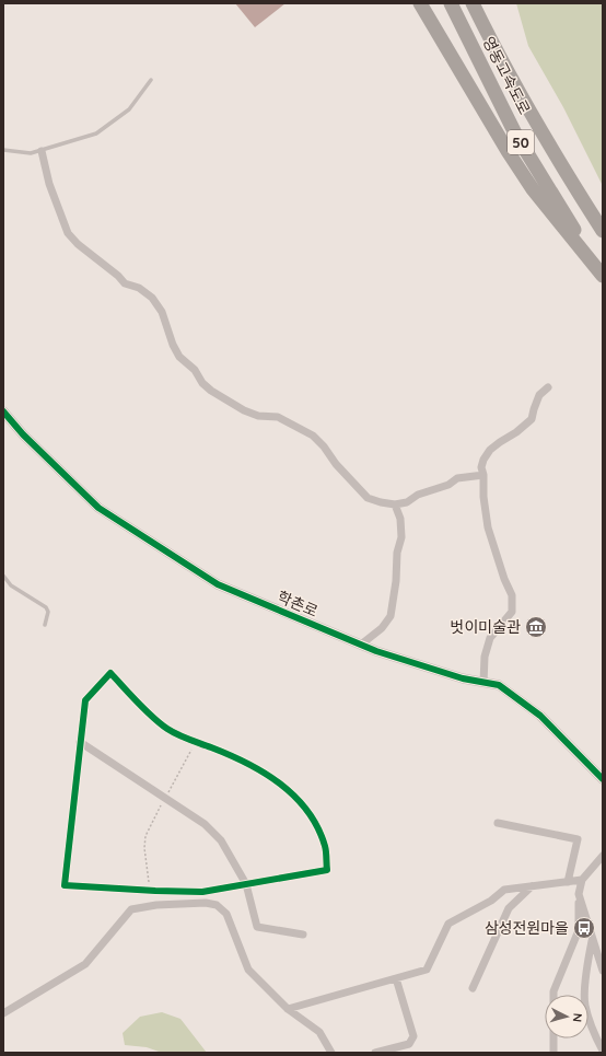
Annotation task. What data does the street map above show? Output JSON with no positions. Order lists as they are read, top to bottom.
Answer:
{
  "streets": {
    "highway": ["영동고속도로", "50"],
    "street": ["학촌로"]
  },
  "places": {
    "museum": ["벗이미술관"],
    "bus stop": ["삼성전원마을"]
  },
  "north": "right"
}
